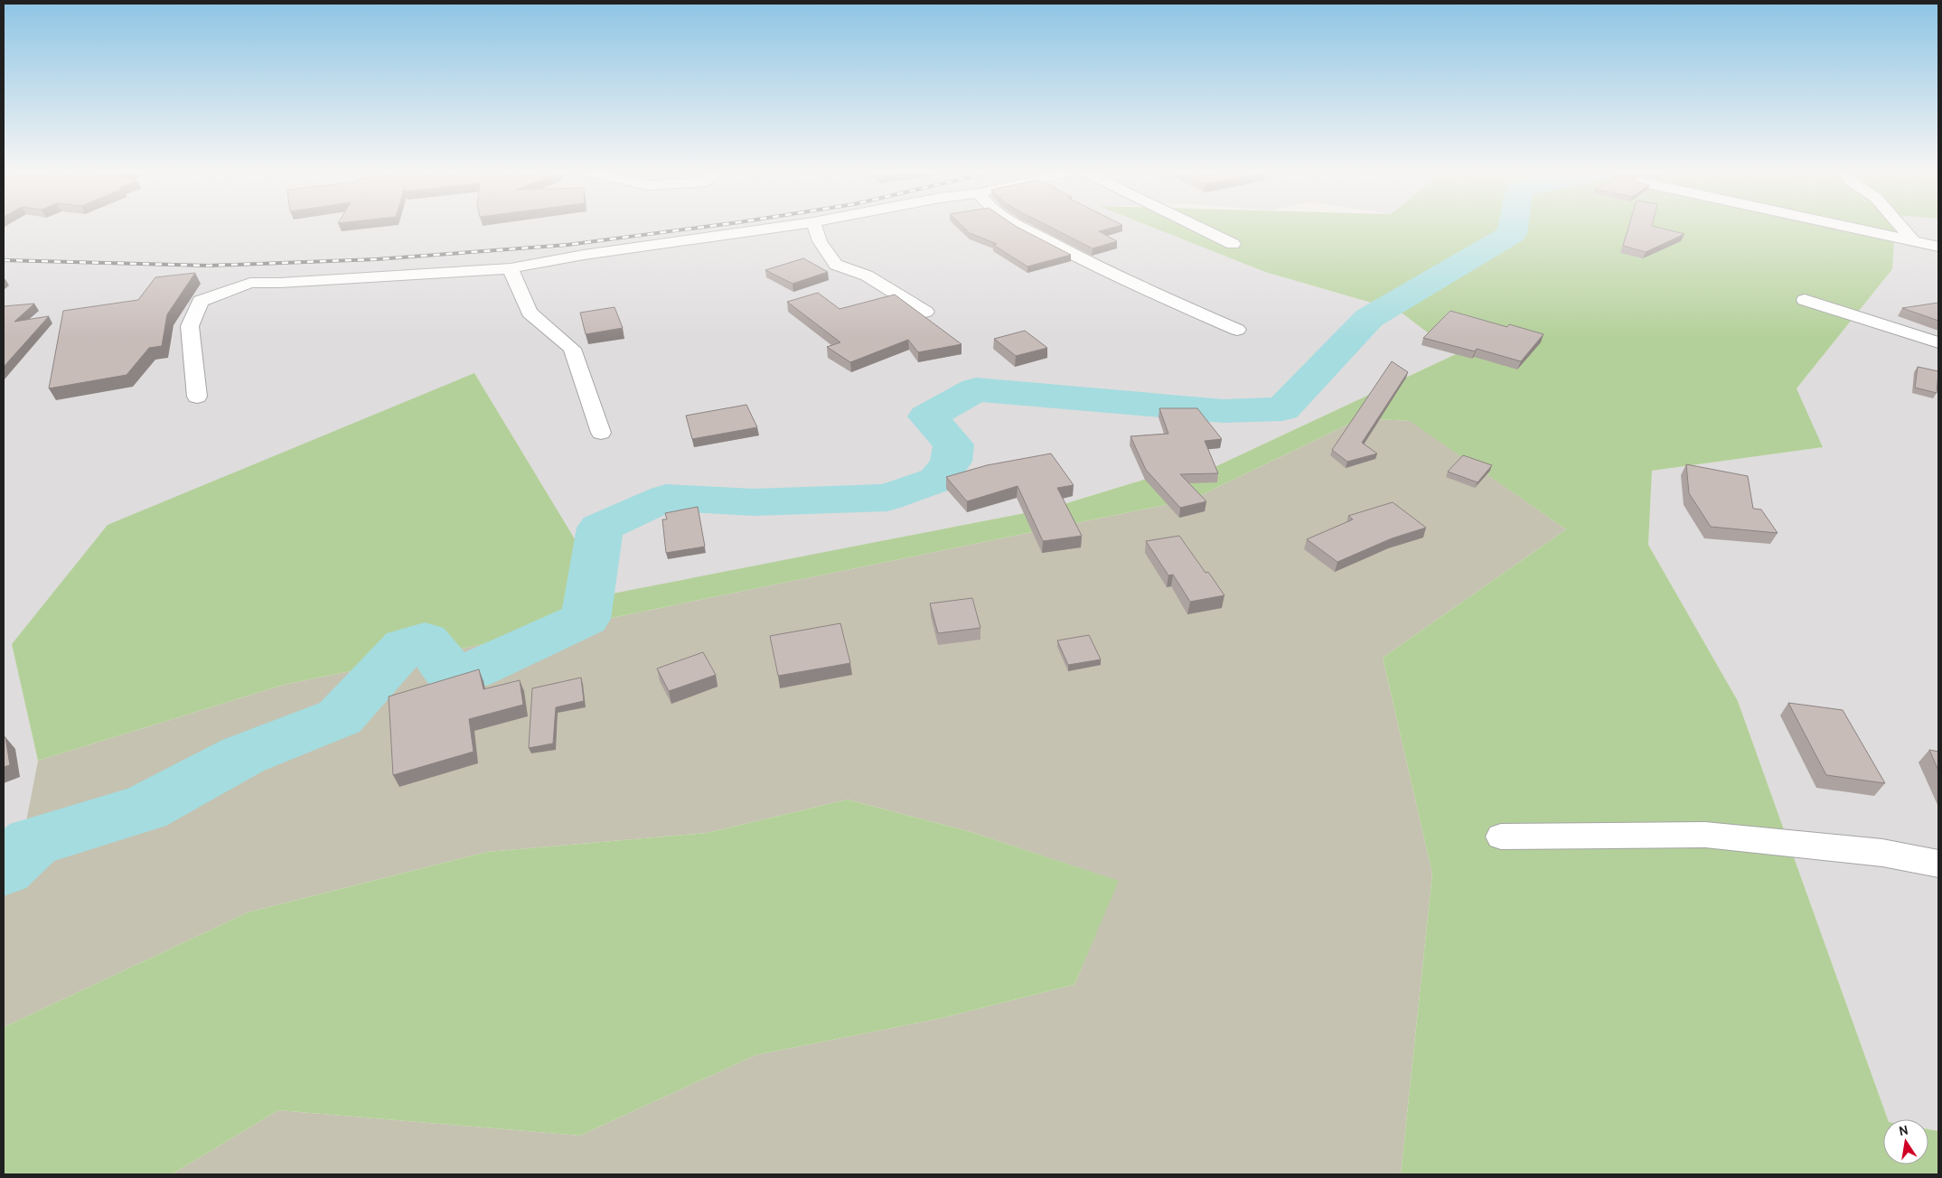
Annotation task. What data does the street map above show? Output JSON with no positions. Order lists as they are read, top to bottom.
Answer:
{
  "north": "top"
}
